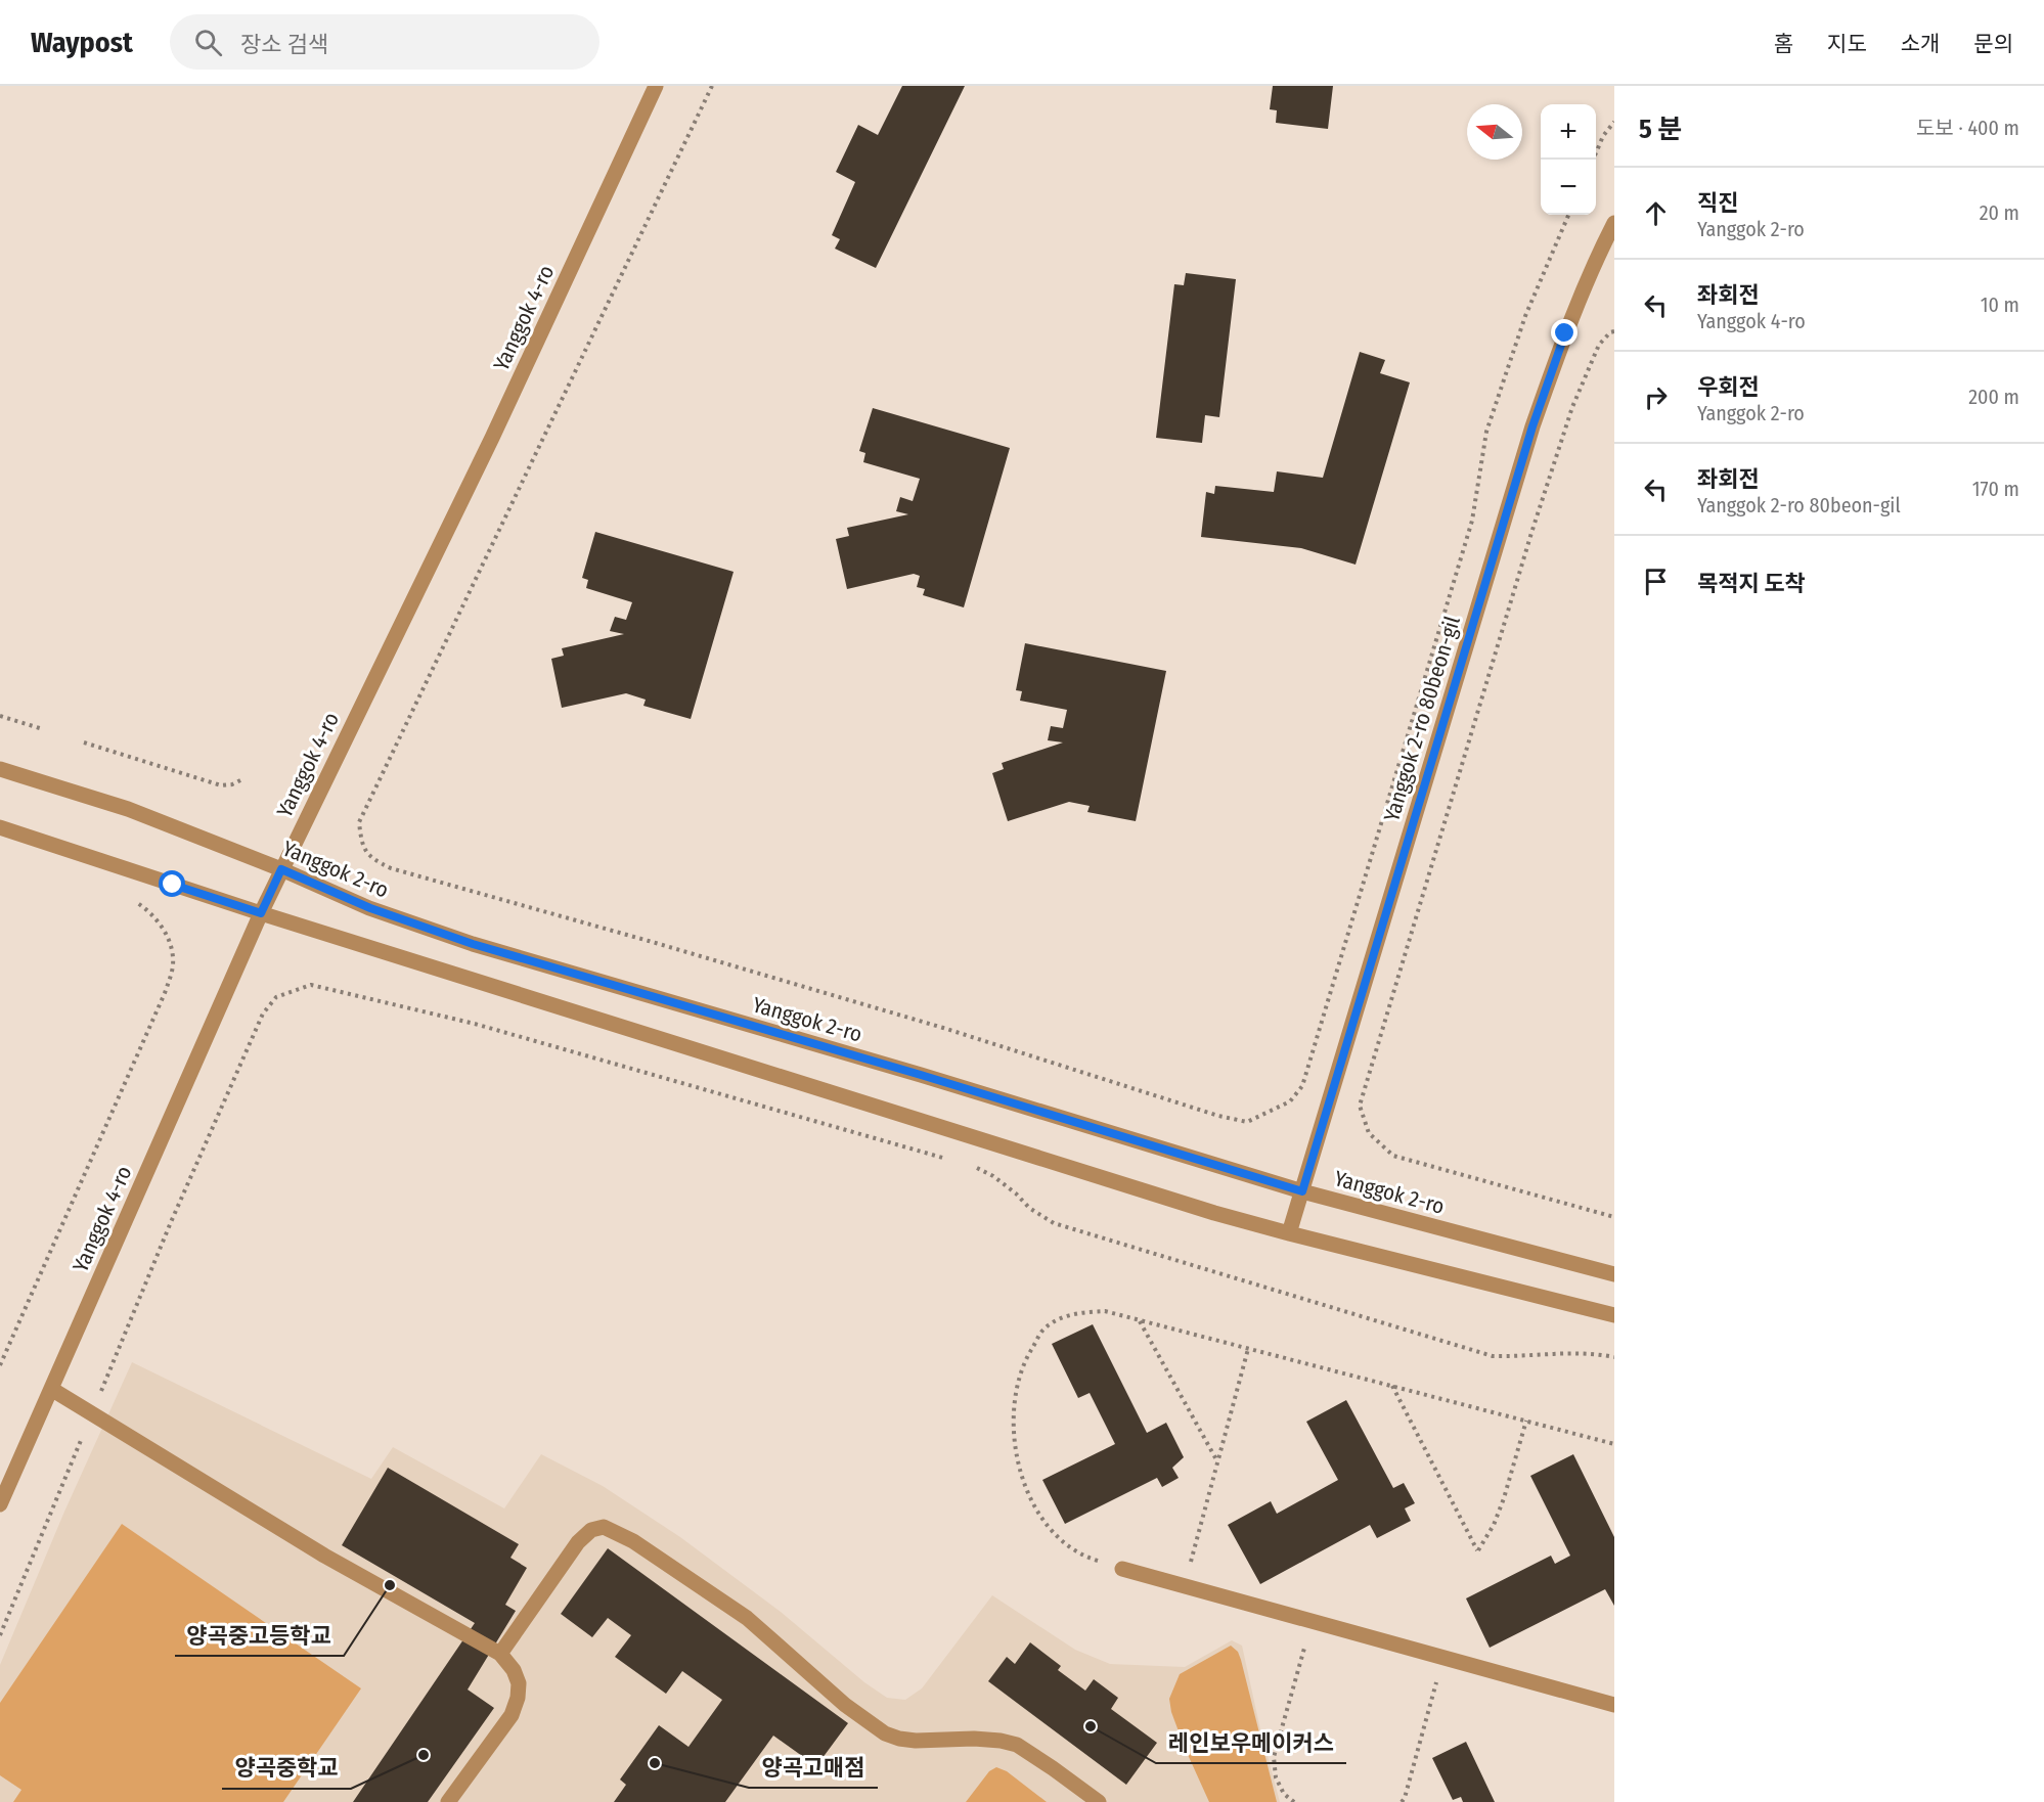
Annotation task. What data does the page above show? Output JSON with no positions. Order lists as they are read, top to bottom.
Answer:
{
  "streets": {
    "street": ["Yanggok 4-ro", "Yanggok 2-ro 80beon-gil", "Yanggok 2-ro"]
  },
  "crossings": [
    ["Yanggok 4-ro", "Yanggok 2-ro"],
    ["Yanggok 2-ro 80beon-gil", "Yanggok 2-ro"]
  ],
  "places": [
    "양곡중고등학교",
    "레인보우메이커스",
    "양곡중학교",
    "양곡고매점"
  ],
  "north": "left",
  "page": {
    "header": "Waypost",
    "search": "장소 검색",
    "nav": [
      "홈",
      "지도",
      "소개",
      "문의"
    ],
    "heading": ["5 분", "도보 · 400 m"],
    "map_buttons": ["+", "−"],
    "list": [
      ["직진", "Yanggok 2-ro", "20 m"],
      ["좌회전", "Yanggok 4-ro", "10 m"],
      ["우회전", "Yanggok 2-ro", "200 m"],
      ["좌회전", "Yanggok 2-ro 80beon-gil", "170 m"],
      "목적지 도착"
    ]
  }
}
